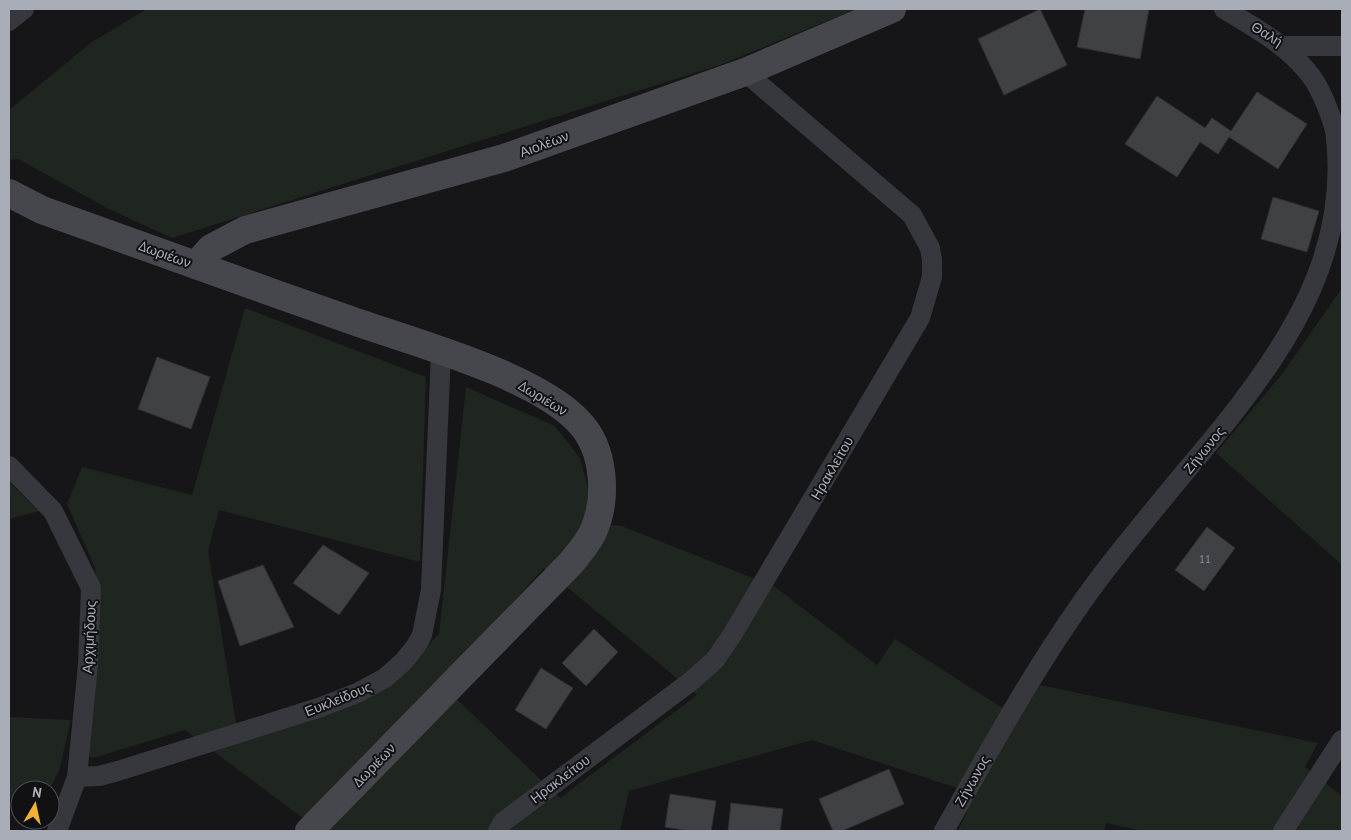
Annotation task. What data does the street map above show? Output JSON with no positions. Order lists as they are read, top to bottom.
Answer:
{
  "streets": {
    "street": [
      "Θαλή",
      "Αιολέων",
      "Δωριέων",
      "Ζήνωνος",
      "Ηρακλείτου",
      "Αρχιμήδους",
      "Ευκλείδους"
    ]
  },
  "crossings": [
    ["Θαλή", "Ζήνωνος"],
    ["Αιολέων", "Δωριέων"],
    ["Αιολέων", "Ηρακλείτου"],
    ["Δωριέων", "Ευκλείδους"],
    ["Αρχιμήδους", "Ευκλείδους"]
  ],
  "house_numbers": ["11"],
  "north": "top"
}
